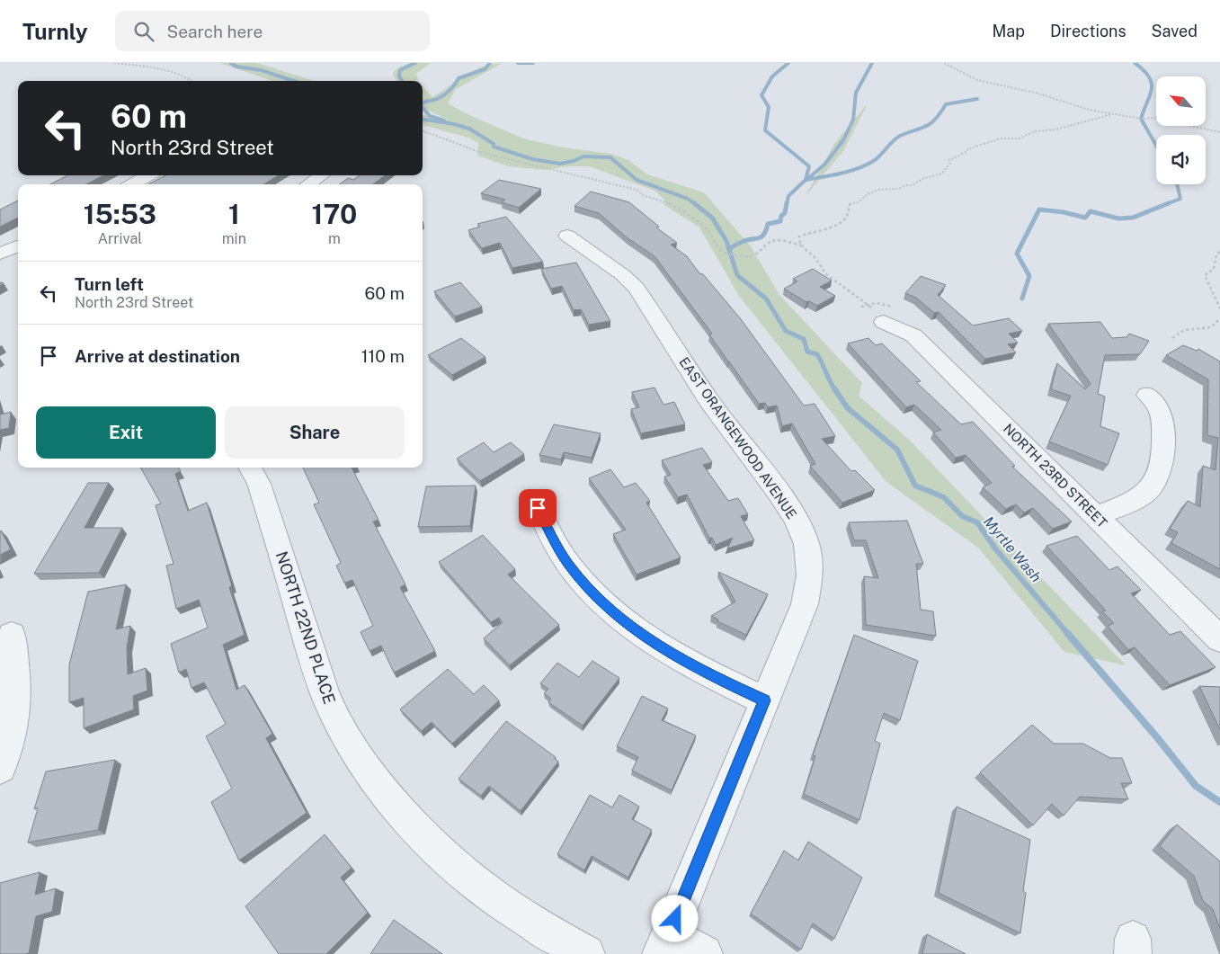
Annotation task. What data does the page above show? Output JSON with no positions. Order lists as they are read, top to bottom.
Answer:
{
  "streets": {
    "street": ["EAST ORANGEWOOD AVENUE", "NORTH 23RD STREET", "NORTH 22ND PLACE"]
  },
  "water": ["Myrtle Wash"],
  "north": "top left",
  "page": {
    "header": "Turnly",
    "search": "Search here",
    "nav": ["Map", "Directions", "Saved"],
    "turn": ["60 m", "North 23rd Street"],
    "eta": [
      "15:53",
      "Arrival",
      "1",
      "min",
      "170",
      "m"
    ],
    "list": [
      {
        "name": "Turn left",
        "note": "North 23rd Street",
        "value": "60 m"
      },
      {
        "name": "Arrive at destination",
        "value": "110 m"
      }
    ],
    "buttons": ["Exit", "Share"]
  }
}
